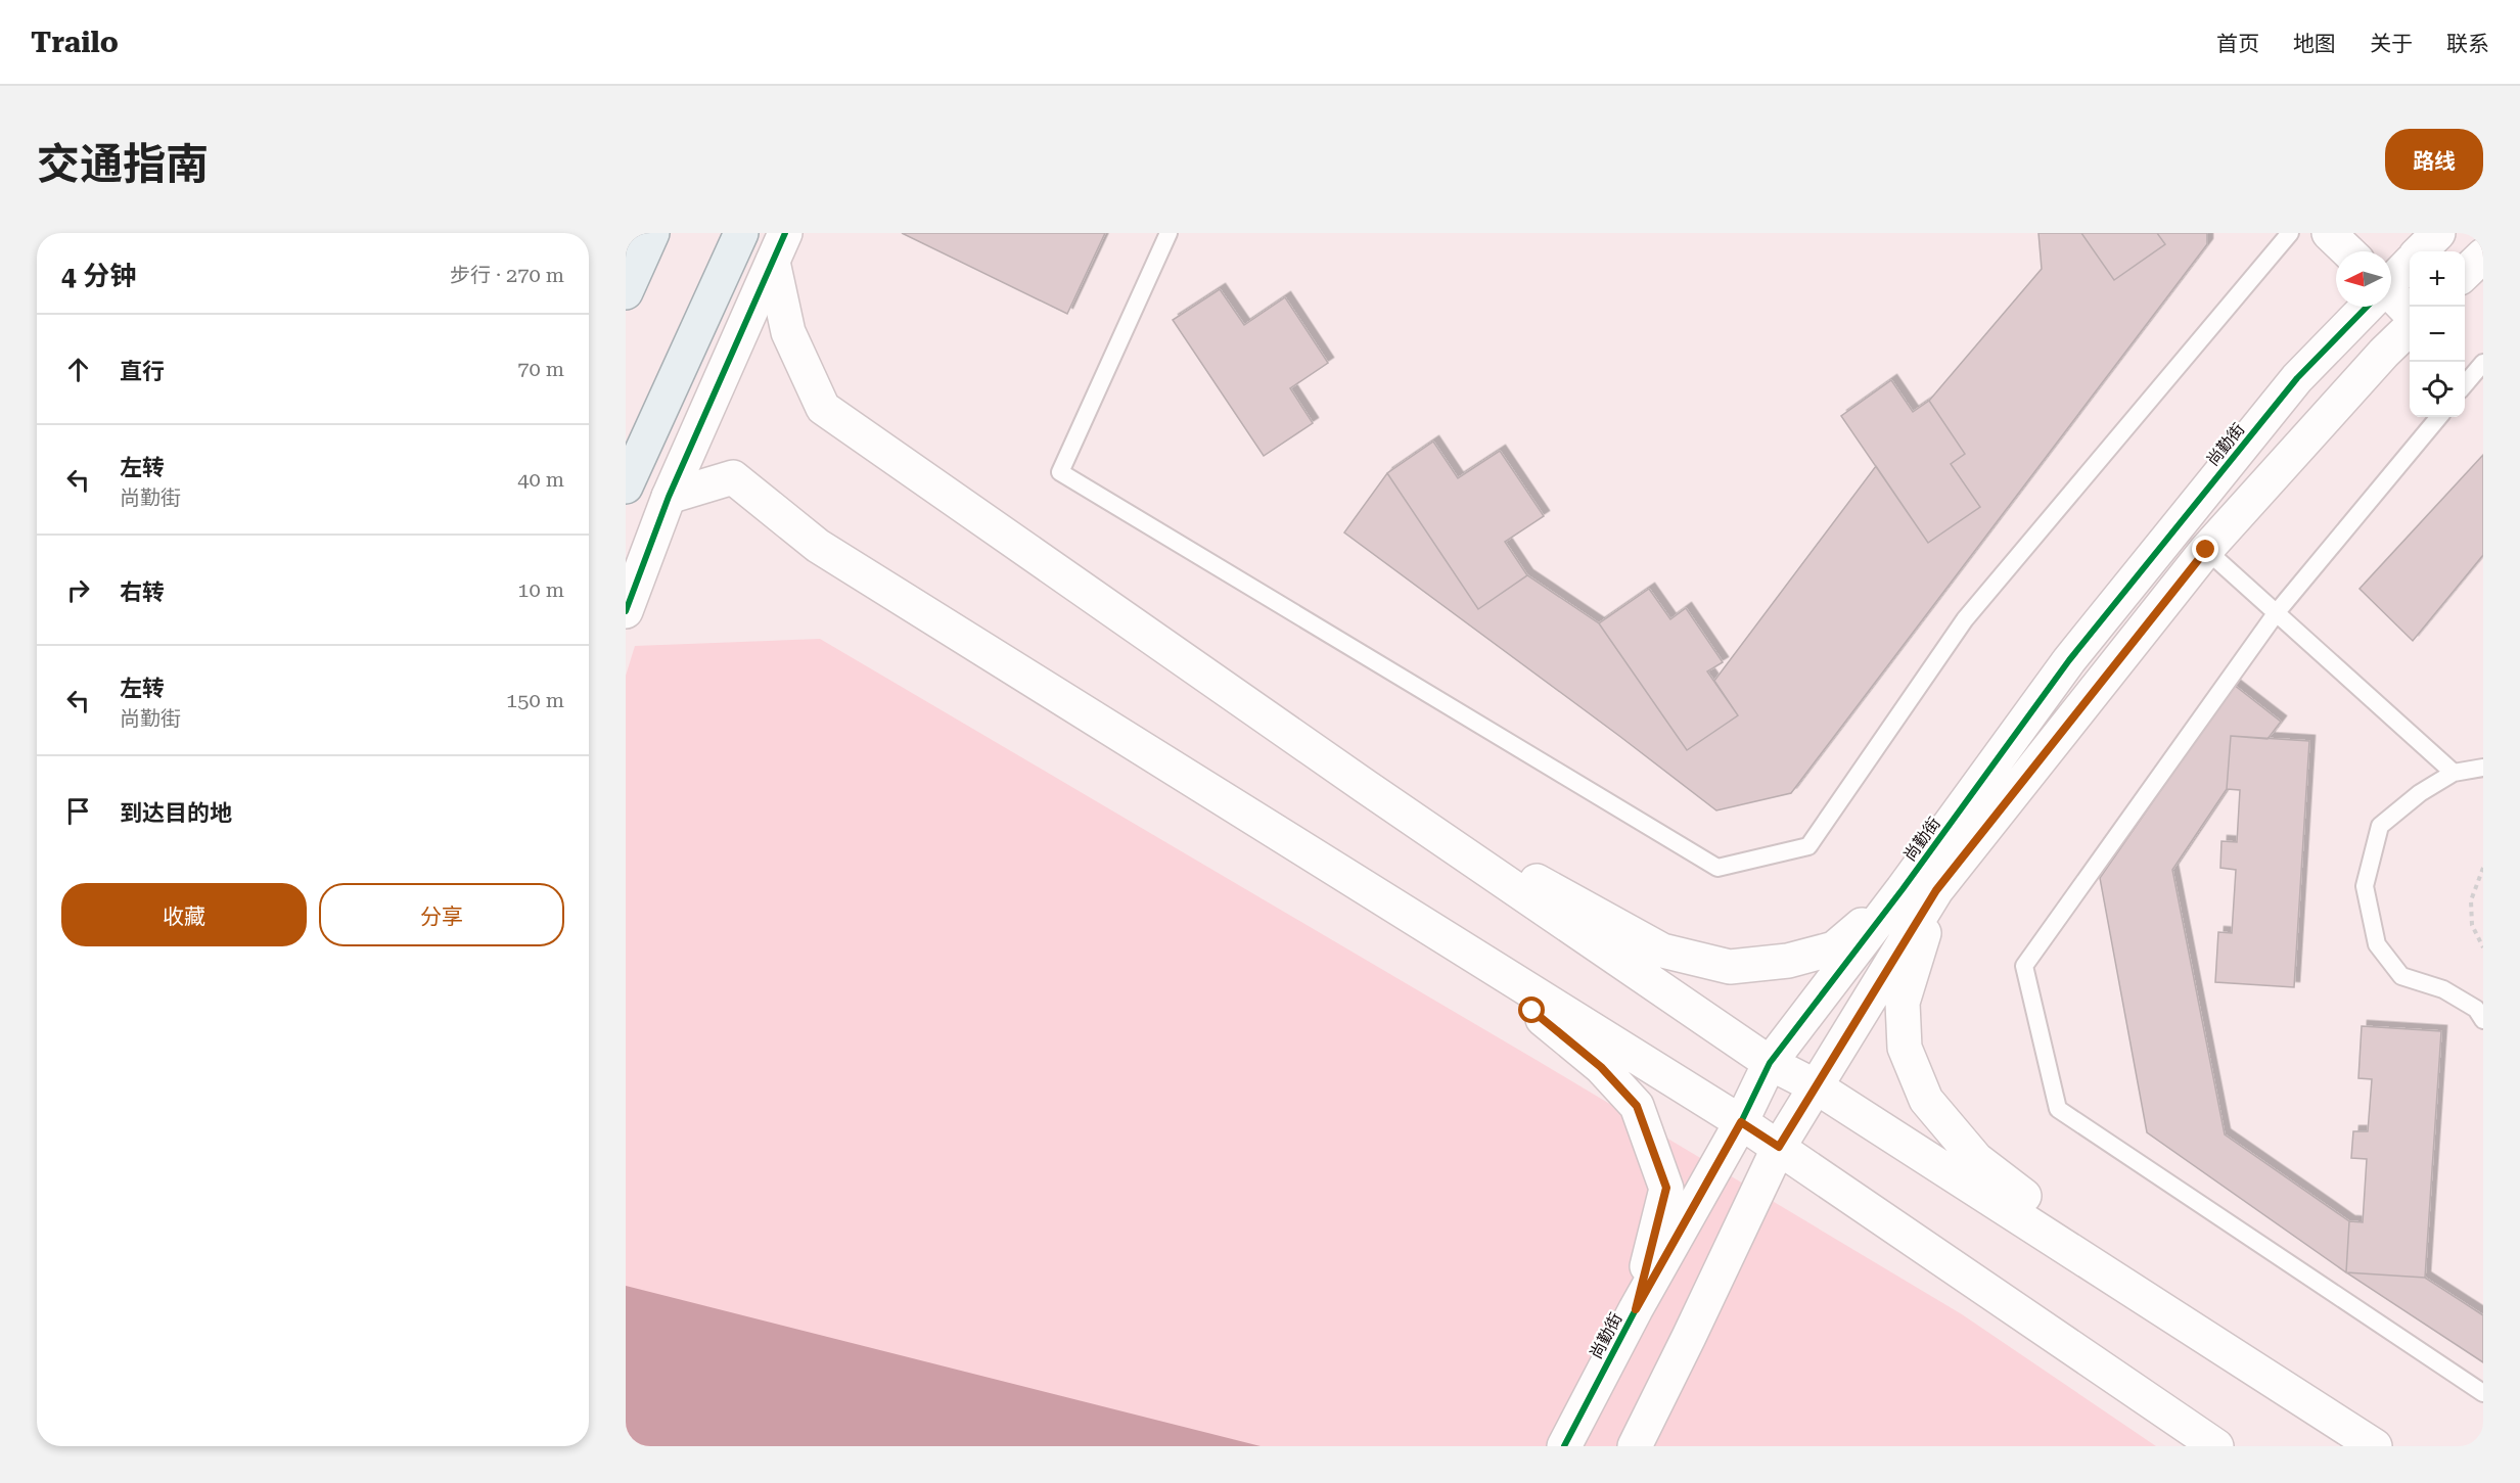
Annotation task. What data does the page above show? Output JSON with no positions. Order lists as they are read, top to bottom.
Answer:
{
  "streets": {
    "main road": ["尚勤街"]
  },
  "north": "left",
  "page": {
    "header": "Trailo",
    "nav": [
      "首页",
      "地图",
      "关于",
      "联系"
    ],
    "title": "交通指南",
    "buttons": [
      "路线",
      ["收藏", "分享"]
    ],
    "heading": ["4 分钟", "步行 · 270 m"],
    "map_buttons": ["+", "−"],
    "list": [
      ["直行", "70 m"],
      ["左转", "尚勤街", "40 m"],
      ["右转", "10 m"],
      ["左转", "尚勤街", "150 m"],
      "到达目的地"
    ]
  }
}
